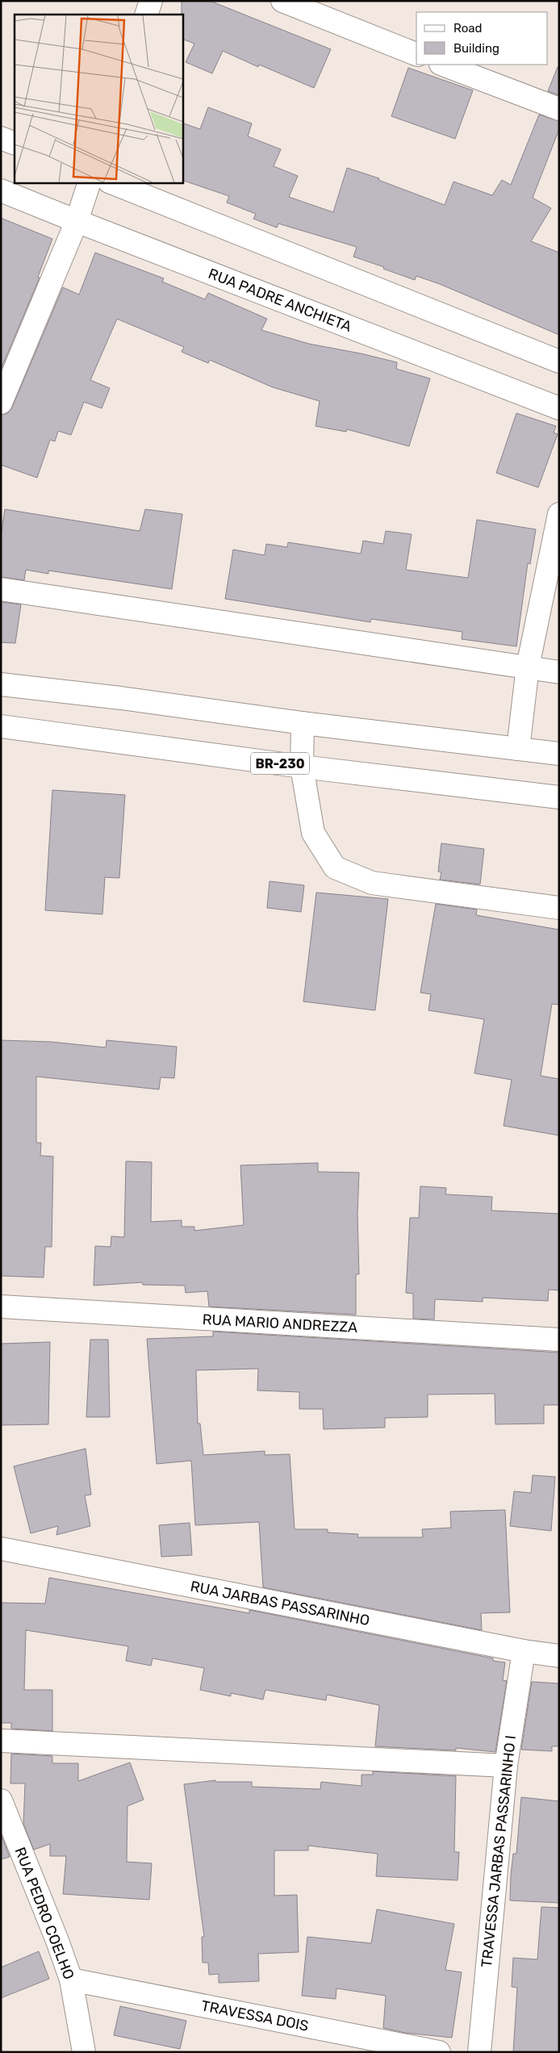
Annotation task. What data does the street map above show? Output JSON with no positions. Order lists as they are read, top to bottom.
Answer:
{
  "streets": {
    "street": [
      "RUA PADRE ANCHIETA",
      "BR-230",
      "RUA MARIO ANDREZZA",
      "RUA JARBAS PASSARINHO",
      "TRAVESSA JARBAS PASSARINHO I",
      "RUA PEDRO COELHO",
      "TRAVESSA DOIS"
    ]
  },
  "crossings": [
    ["RUA JARBAS PASSARINHO", "TRAVESSA JARBAS PASSARINHO I"],
    ["RUA PEDRO COELHO", "TRAVESSA DOIS"]
  ],
  "legend": ["Road", "Building"]
}
